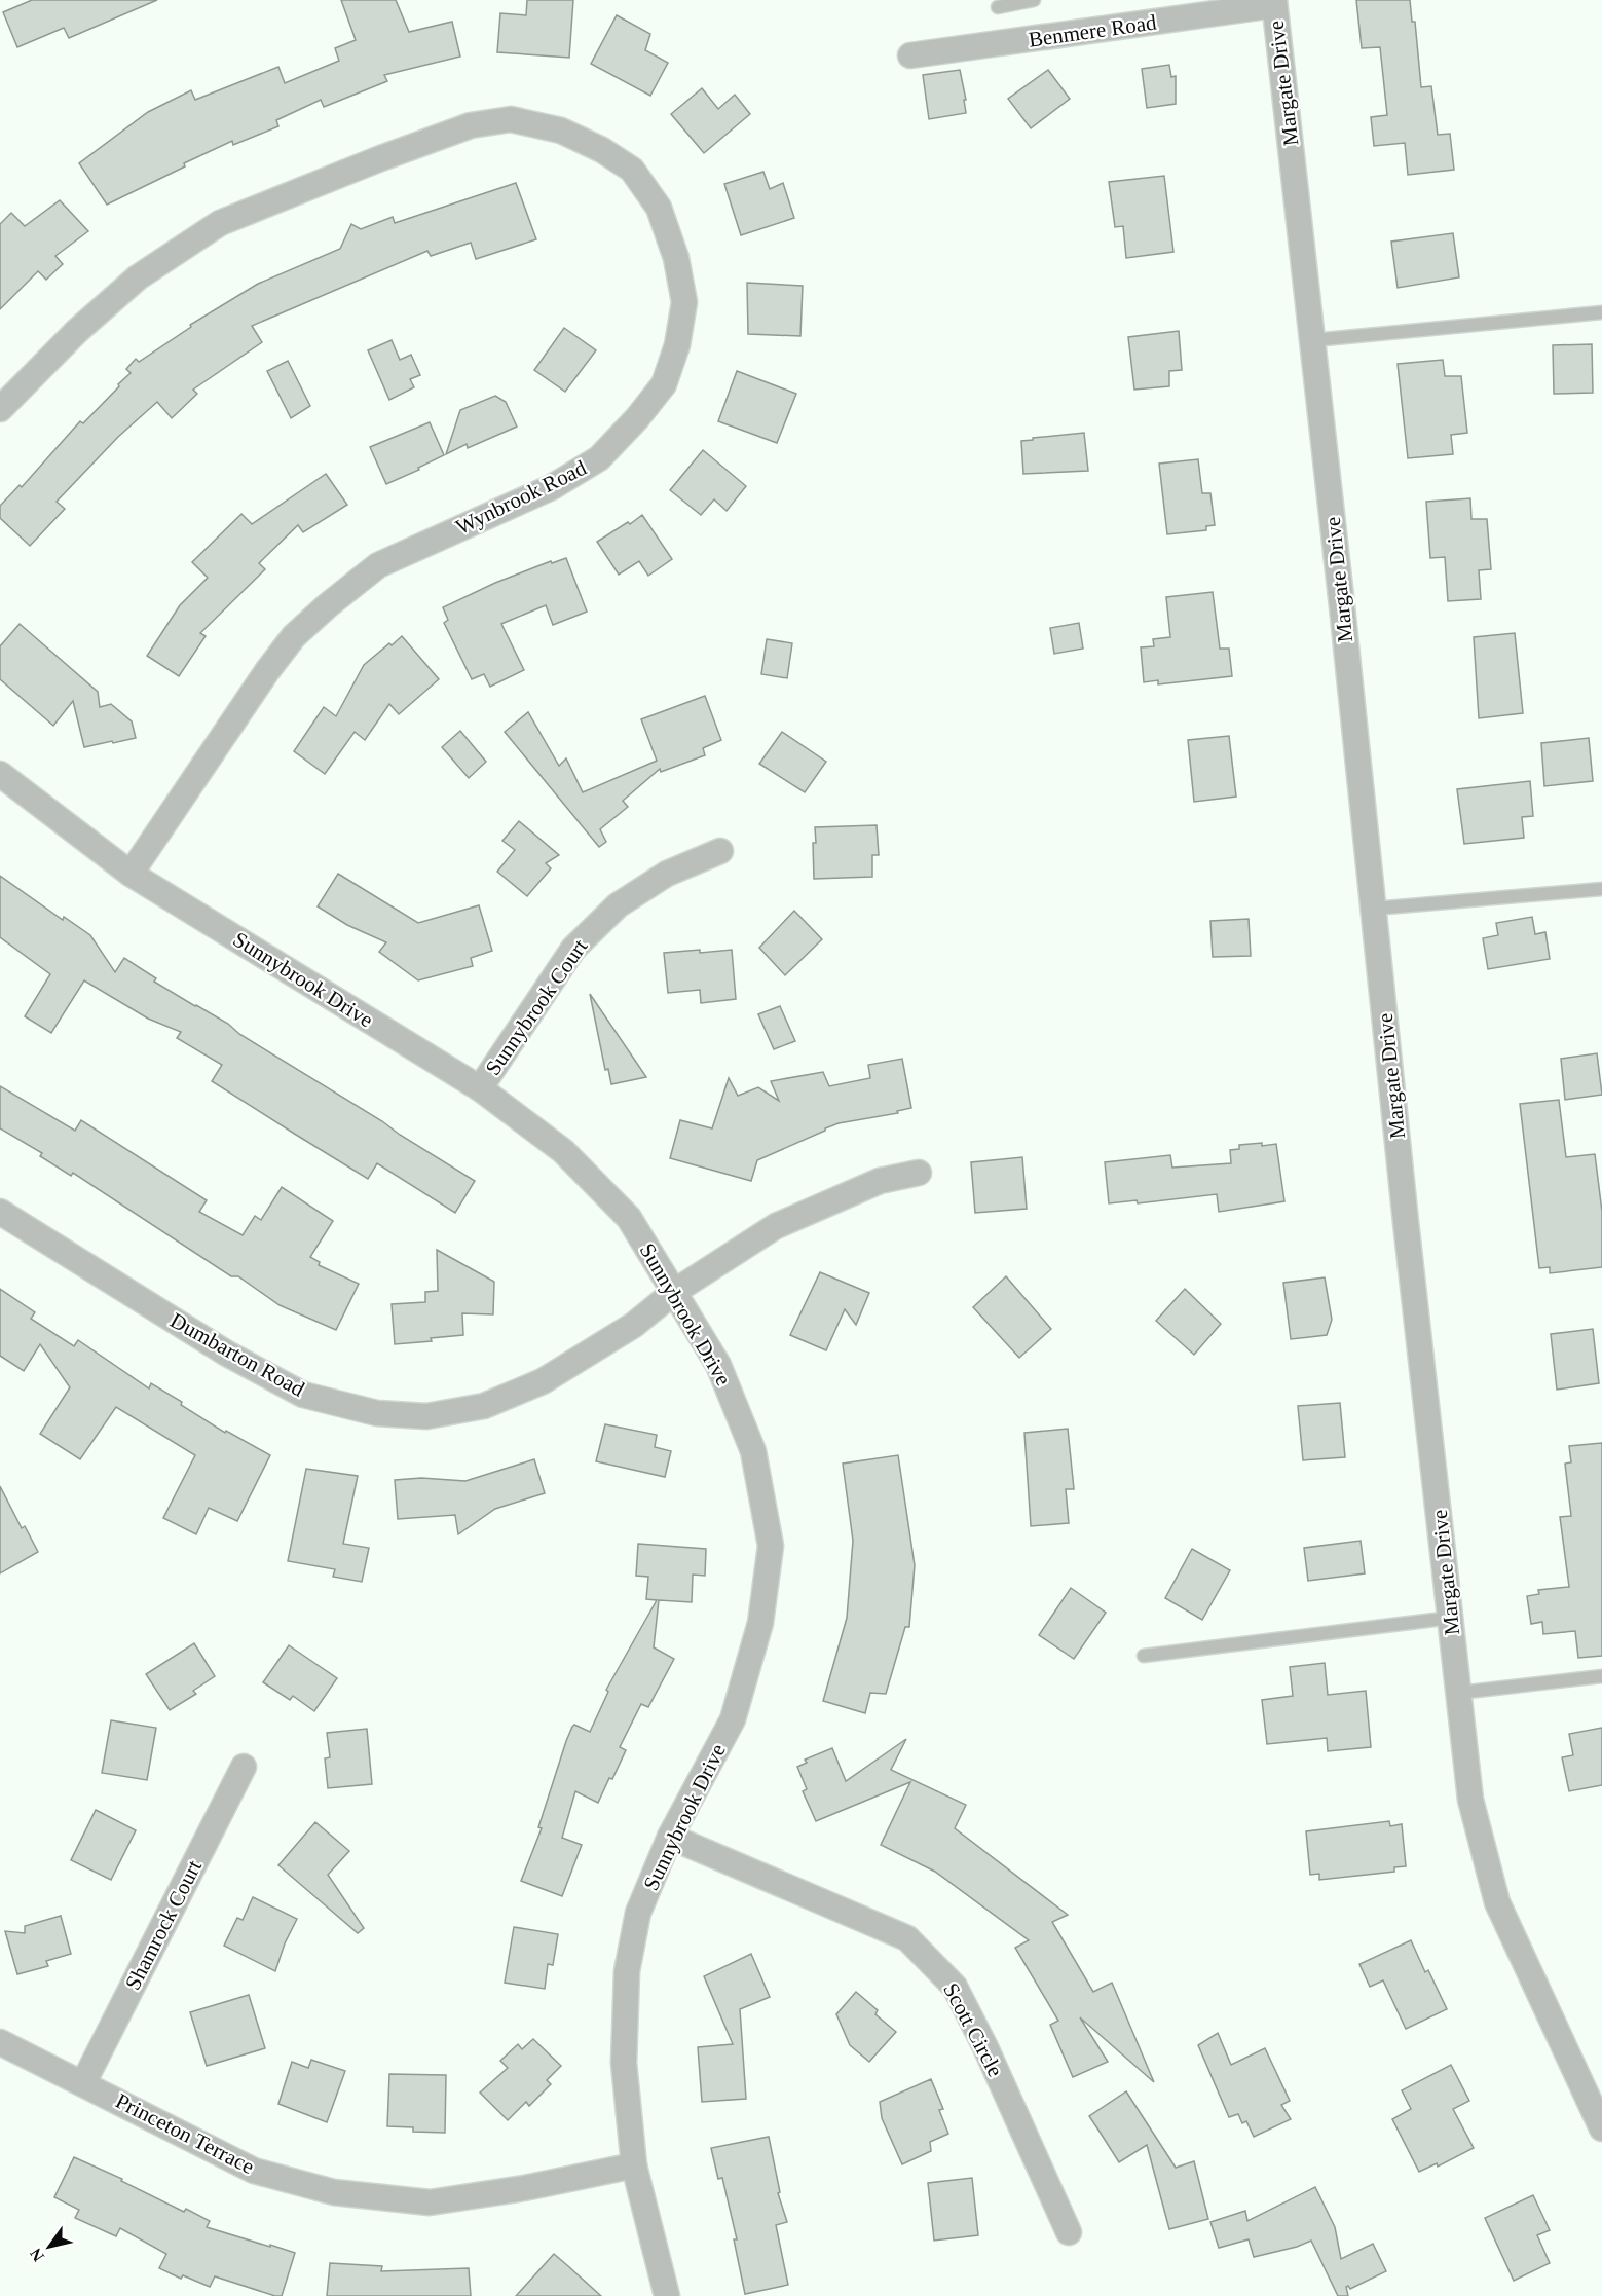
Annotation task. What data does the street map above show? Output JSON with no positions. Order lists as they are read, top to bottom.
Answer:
{
  "streets": {
    "street": [
      "Benmere Road",
      "Margate Drive",
      "Wynbrook Road",
      "Sunnybrook Drive",
      "Sunnybrook Court",
      "Dumbarton Road",
      "Shamrock Court",
      "Scott Circle",
      "Princeton Terrace"
    ]
  },
  "crossings": [
    ["Benmere Road", "Margate Drive"],
    ["Wynbrook Road", "Sunnybrook Drive"],
    ["Sunnybrook Drive", "Sunnybrook Court"],
    ["Sunnybrook Drive", "Dumbarton Road"],
    ["Sunnybrook Drive", "Scott Circle"],
    ["Sunnybrook Drive", "Princeton Terrace"],
    ["Shamrock Court", "Princeton Terrace"]
  ],
  "north": "bottom left"
}
